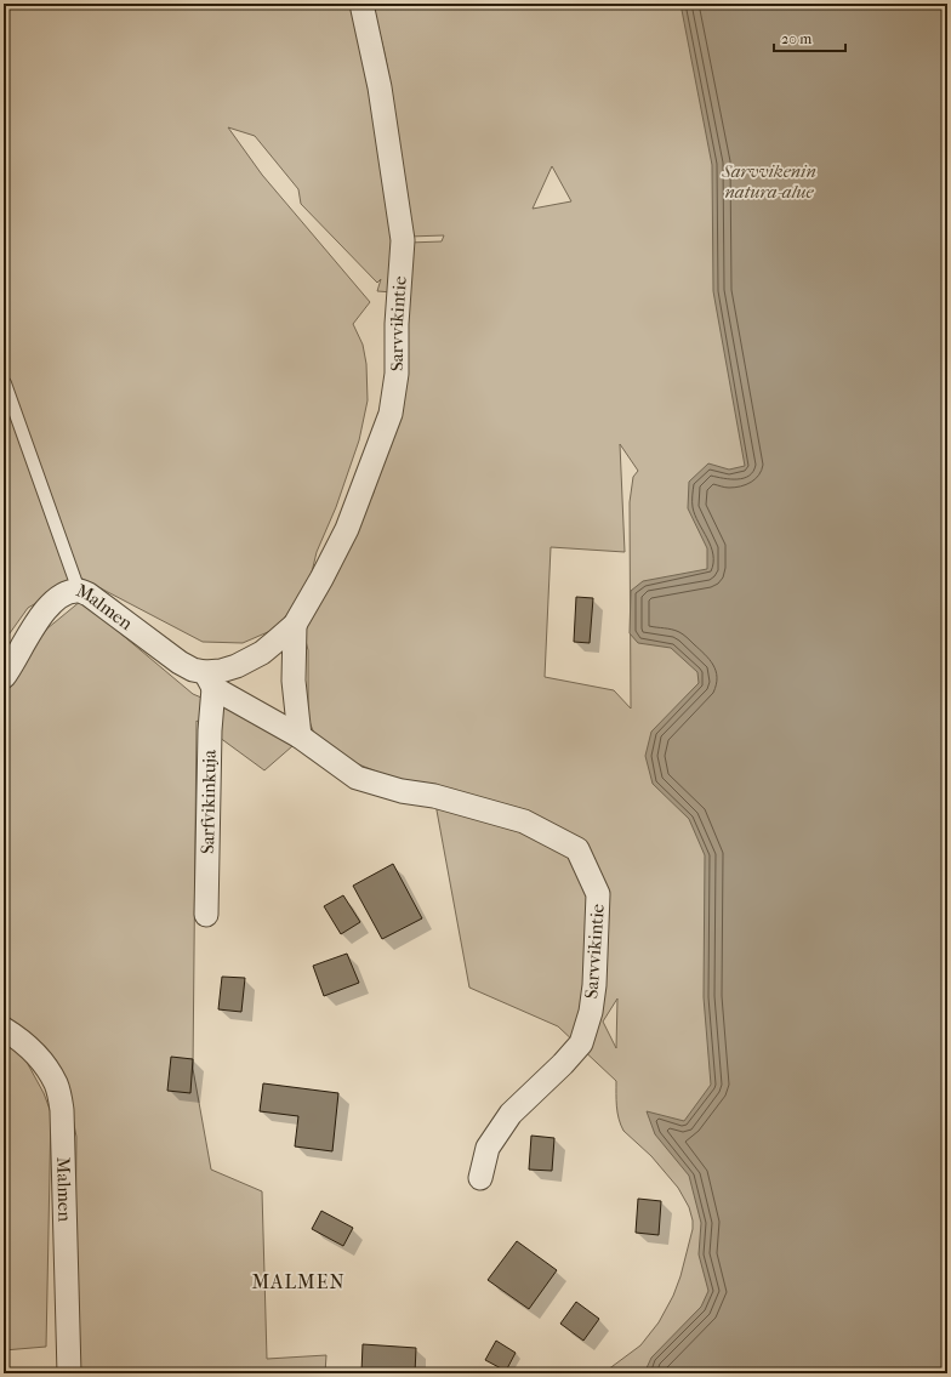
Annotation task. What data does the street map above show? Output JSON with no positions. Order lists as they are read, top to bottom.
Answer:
{
  "streets": {
    "street": ["Sarvvikintie", "Malmen", "Sarfvikinkuja"]
  },
  "crossings": [
    ["Sarvvikintie", "Malmen"],
    ["Sarvvikintie", "Sarfvikinkuja"],
    ["Malmen", "Sarfvikinkuja"]
  ],
  "districts": ["MALMEN"],
  "parks": ["Sarvvikenin natura-alue"],
  "scale_bar": "20 m"
}
